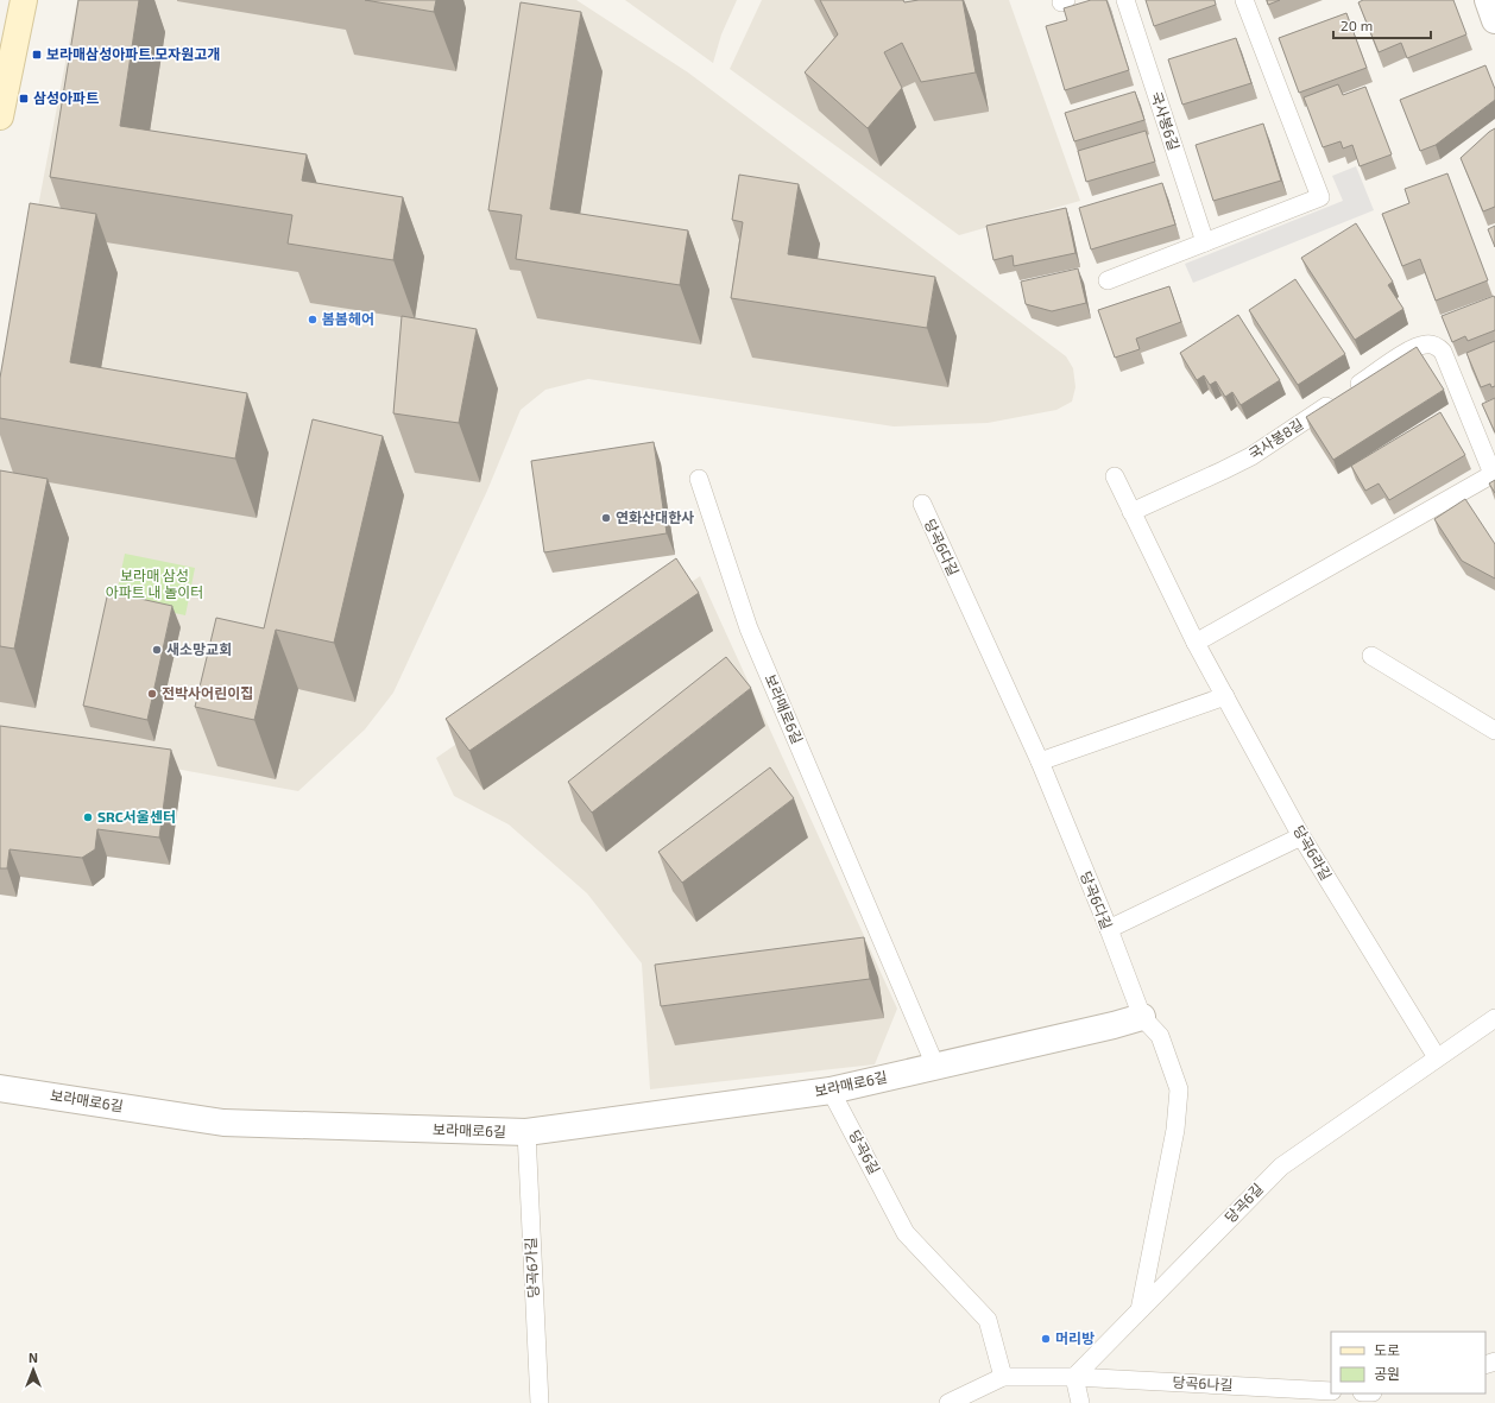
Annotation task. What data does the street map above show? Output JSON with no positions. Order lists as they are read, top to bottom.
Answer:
{
  "streets": {
    "street": ["보라매로6길"],
    "lane": [
      "국사봉6길",
      "국사봉8길",
      "당곡6다길",
      "당곡6라길",
      "당곡6길",
      "당곡6가길",
      "당곡6나길"
    ]
  },
  "crossings": [
    ["국사봉8길", "당곡6라길"],
    ["당곡6다길", "보라매로6길"],
    ["당곡6다길", "당곡6길"],
    ["보라매로6길", "당곡6길"],
    ["보라매로6길", "당곡6가길"],
    ["당곡6라길", "당곡6길"],
    ["당곡6길", "당곡6나길"]
  ],
  "parks": ["보라매 삼성 아파트 내 놀이터"],
  "places": {
    "transit": ["보라매삼성아파트.모자원고개", "삼성아파트"],
    "other": [
      "봄봄헤어",
      "연화산대한사",
      "새소망교회",
      "전박사어린이집",
      "SRC서울센터",
      "머리방"
    ]
  },
  "legend": ["도로", "공원"],
  "scale_bar": "20 m",
  "north": "top"
}
